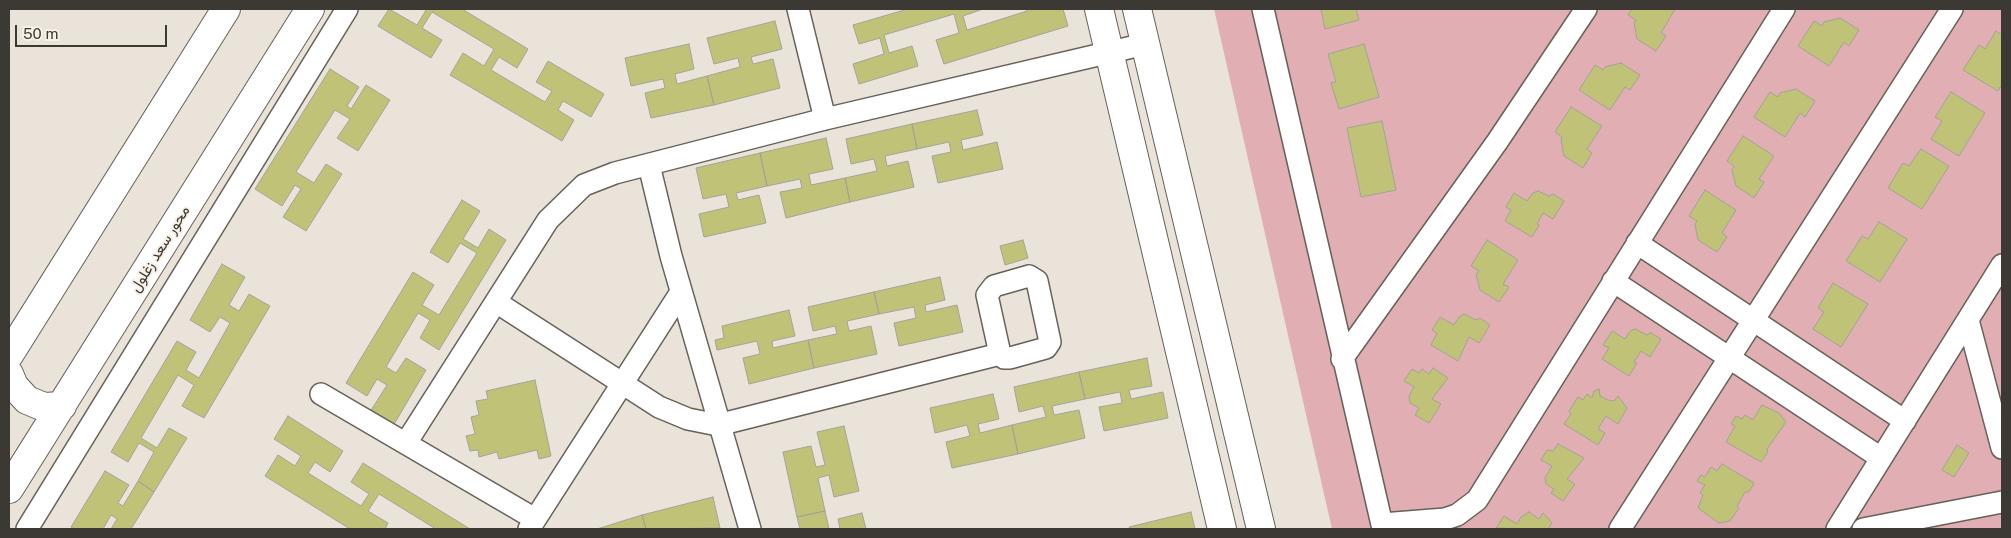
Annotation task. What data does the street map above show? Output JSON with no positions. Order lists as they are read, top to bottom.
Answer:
{
  "streets": {
    "street": ["محور سعد زغلول"]
  },
  "scale_bar": "50 m"
}
